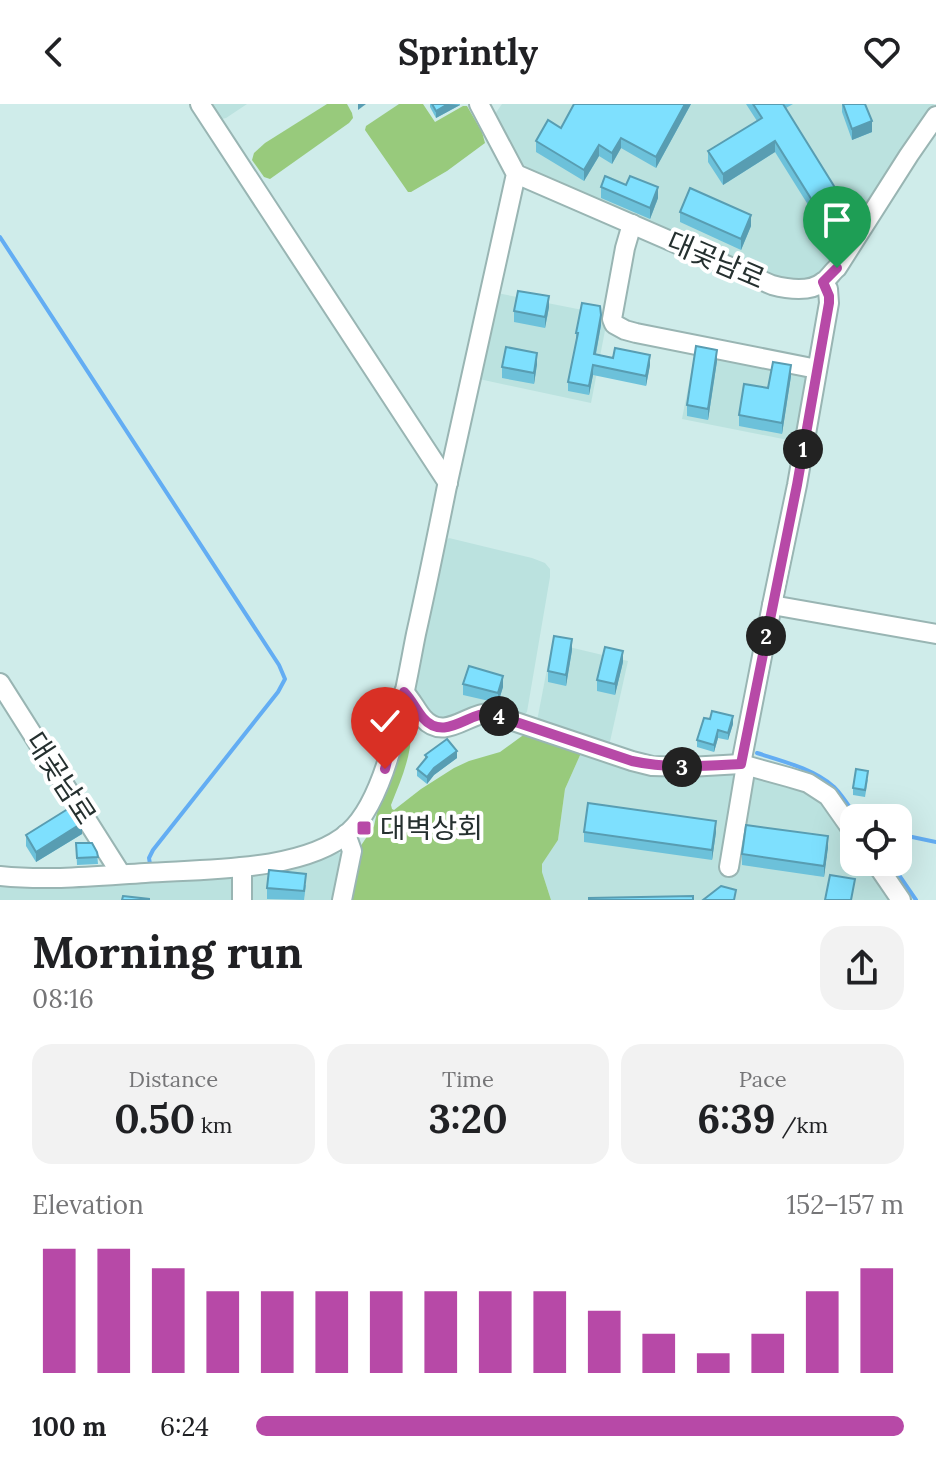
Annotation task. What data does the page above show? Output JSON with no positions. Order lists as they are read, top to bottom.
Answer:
{
  "streets": {
    "street": ["대곶남로"]
  },
  "places": {
    "transit": ["대벽상회"]
  },
  "page": {
    "header": "Sprintly",
    "pins": [
      "1",
      "2",
      "4",
      "3"
    ],
    "heading": ["Morning run", "08:16"],
    "stats": [
      ["Distance", "0.50 km"],
      ["Time", "3:20"],
      ["Pace", "6:39 /km"]
    ],
    "chart": ["Elevation", "152–157 m"],
    "list": [
      {
        "name": "100 m",
        "note": "6:24"
      }
    ]
  }
}
